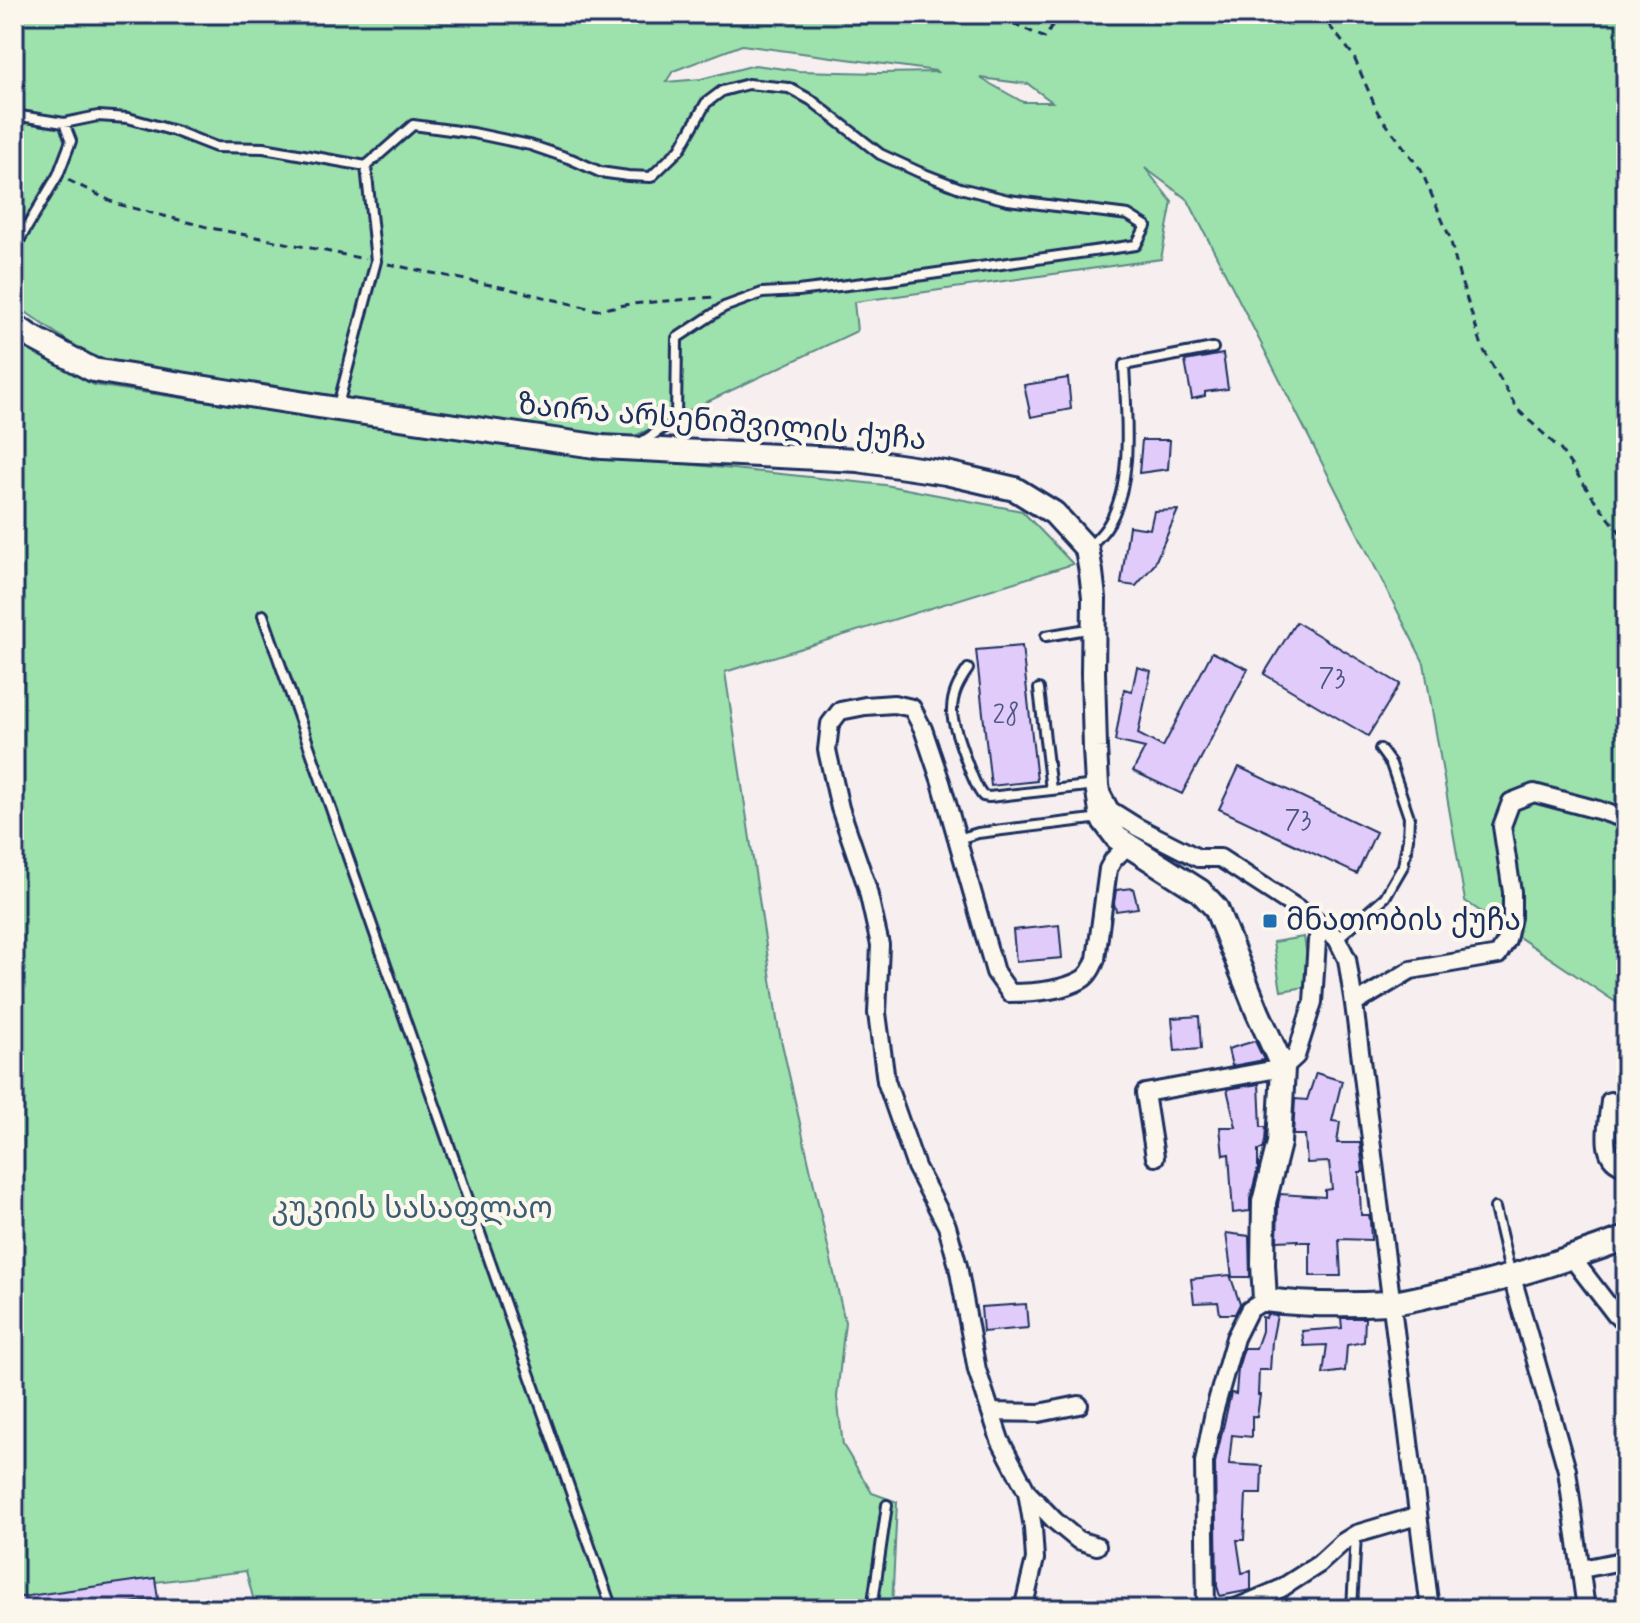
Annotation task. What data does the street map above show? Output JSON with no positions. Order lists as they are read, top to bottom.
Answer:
{
  "streets": {
    "street": ["ზაირა არსენიშვილის ქუჩა"]
  },
  "parks": ["კუკიის სასაფლაო"],
  "places": {
    "transit": ["მნათობის ქუჩა"]
  },
  "house_numbers": ["73", "28", "73"]
}
